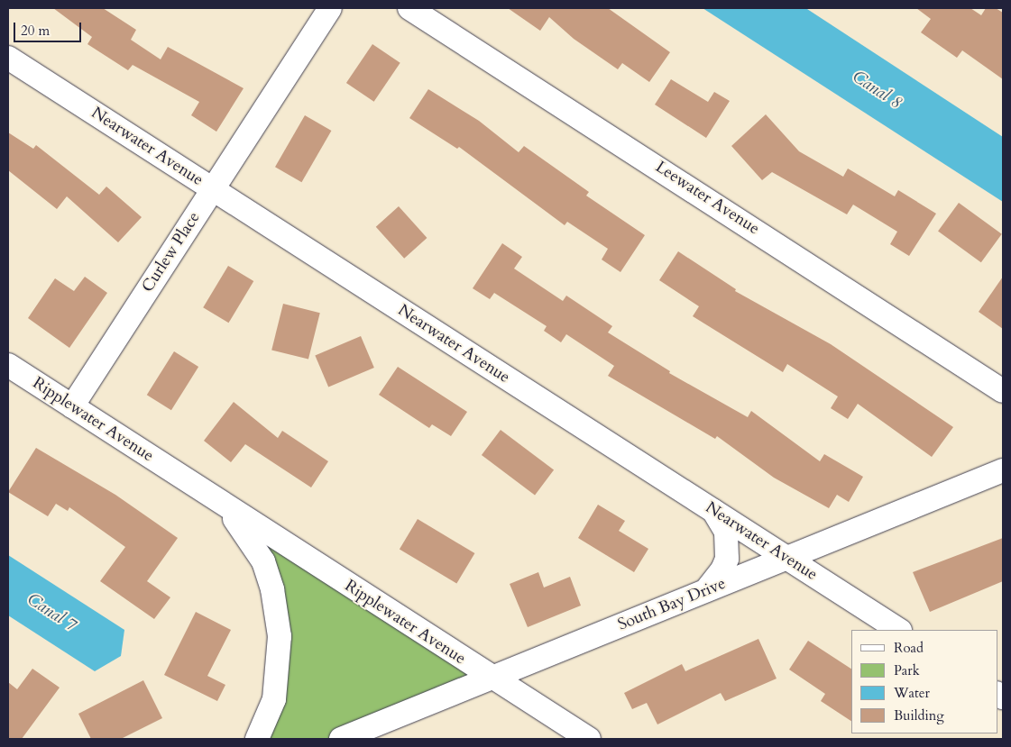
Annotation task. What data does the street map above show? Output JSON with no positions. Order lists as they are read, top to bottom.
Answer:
{
  "streets": {
    "street": [
      "Nearwater Avenue",
      "Leewater Avenue",
      "Curlew Place",
      "Ripplewater Avenue",
      "South Bay Drive"
    ]
  },
  "crossings": [
    ["Nearwater Avenue", "Curlew Place"],
    ["Nearwater Avenue", "South Bay Drive"],
    ["Curlew Place", "Ripplewater Avenue"],
    ["Ripplewater Avenue", "South Bay Drive"]
  ],
  "water": ["Canal 8", "Canal 7"],
  "legend": [
    "Road",
    "Park",
    "Water",
    "Building"
  ],
  "scale_bar": "20 m"
}
